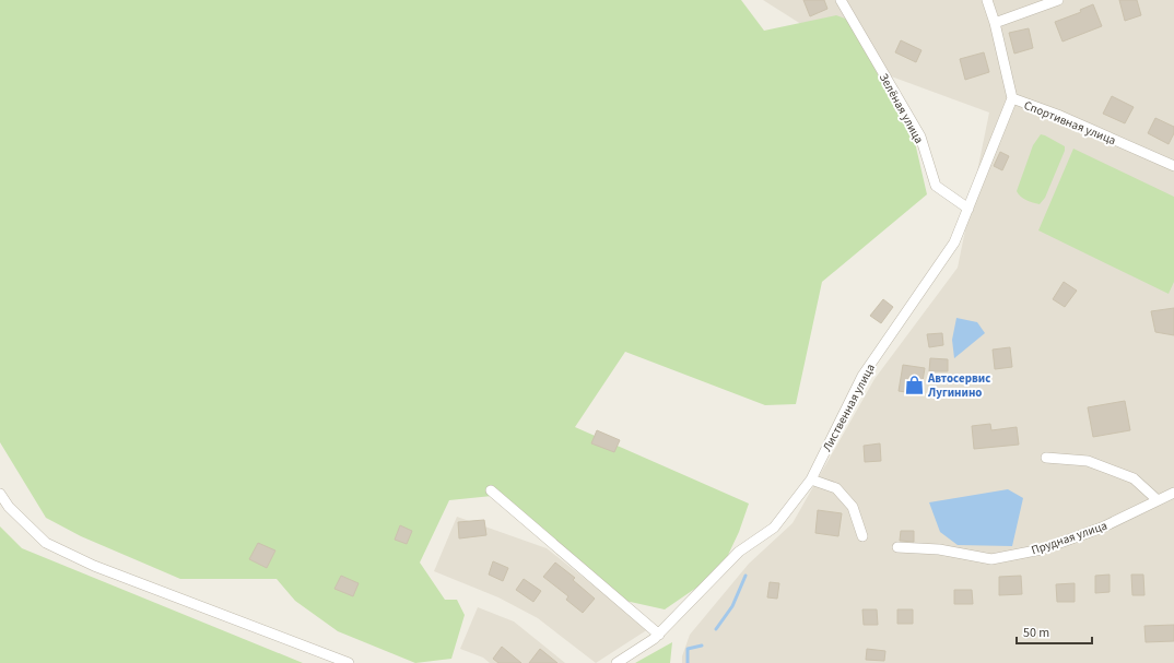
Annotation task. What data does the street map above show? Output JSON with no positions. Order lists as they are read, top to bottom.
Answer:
{
  "streets": {
    "street": [
      "Зелёная улица",
      "Спортивная улица",
      "Лиственная улица",
      "Прудная улица"
    ]
  },
  "crossings": [
    ["Зелёная улица", "Лиственная улица"],
    ["Спортивная улица", "Лиственная улица"]
  ],
  "places": {
    "shop": ["Автосервис Лугинино"]
  },
  "scale_bar": "50 m"
}
